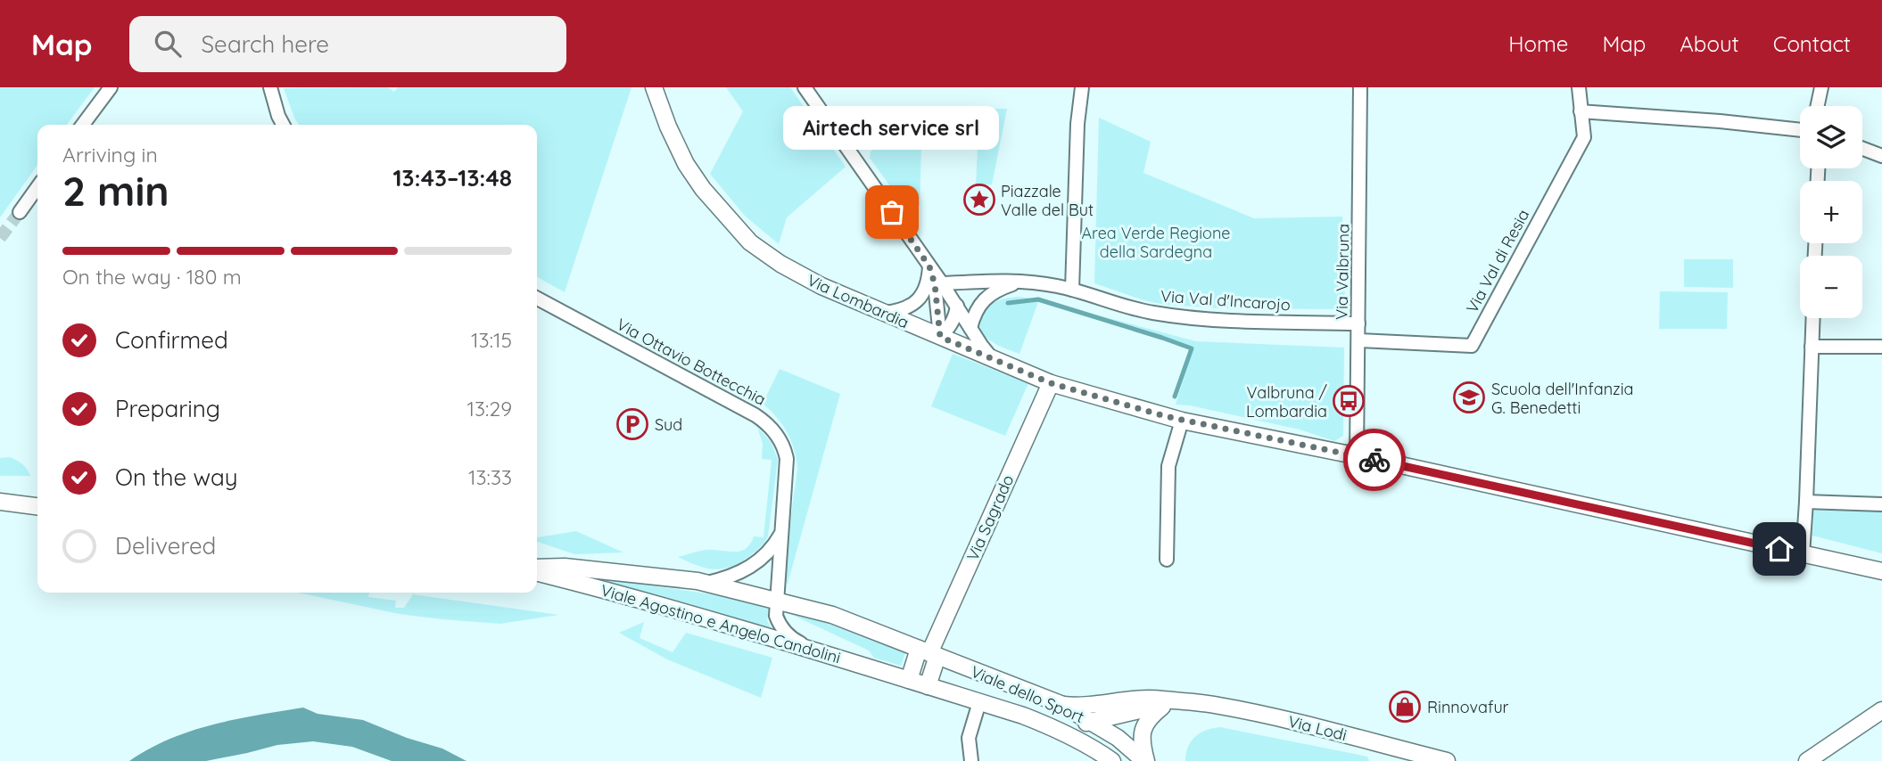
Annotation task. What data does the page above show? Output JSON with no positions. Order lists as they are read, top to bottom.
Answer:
{
  "streets": {
    "street": [
      "Via Val di Resia",
      "Via Valbruna",
      "Via Val d'Incarojo",
      "Via Lombardia",
      "Via Ottavio Bottecchia",
      "Via Sagrado",
      "Viale Agostino e Angelo Candolini",
      "Viale dello Sport",
      "Via Lodi"
    ]
  },
  "crossings": [
    ["Via Val di Resia", "Via Valbruna"],
    ["Via Valbruna", "Via Val d'Incarojo"],
    ["Via Valbruna", "Via Lombardia"],
    ["Via Lombardia", "Via Sagrado"],
    ["Via Ottavio Bottecchia", "Viale Agostino e Angelo Candolini"],
    ["Via Sagrado", "Viale Agostino e Angelo Candolini"],
    ["Via Sagrado", "Viale dello Sport"],
    ["Viale Agostino e Angelo Candolini", "Viale dello Sport"],
    ["Viale dello Sport", "Via Lodi"]
  ],
  "parks": ["Area Verde Regione della Sardegna"],
  "places": {
    "place": ["Piazzale Valle del But"],
    "other": ["Airtech service srl"],
    "school or university": ["Scuola dell'Infanzia G. Benedetti"],
    "bus stop": ["Valbruna / Lombardia"],
    "parking": ["Sud"],
    "shop": ["Rinnovafur"]
  },
  "page": {
    "header": "Map",
    "search": "Search here",
    "nav": [
      "Home",
      "Map",
      "About",
      "Contact"
    ],
    "map_buttons": ["+", "−"],
    "bubble": "Airtech service srl",
    "heading": ["2 min", "Arriving in", "13:43–13:48"],
    "bar": "On the way · 180 m",
    "list": [
      ["Confirmed", "13:15"],
      ["Preparing", "13:29"],
      ["On the way", "13:33"],
      "Delivered"
    ]
  }
}
